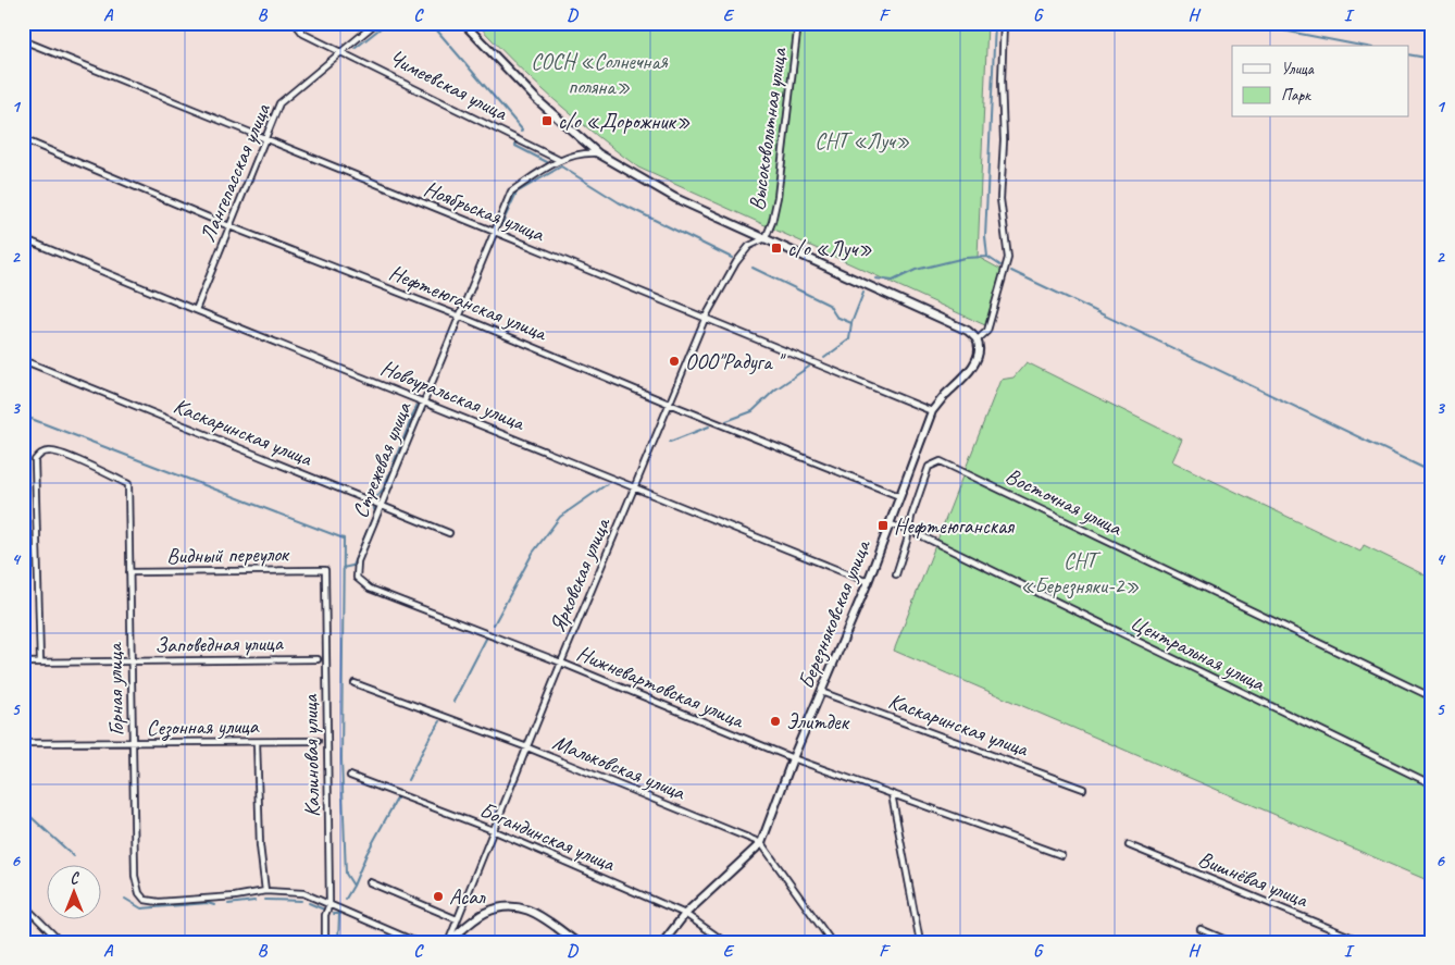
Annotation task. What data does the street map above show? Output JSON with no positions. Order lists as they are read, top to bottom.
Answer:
{
  "streets": {
    "street": [
      "Чимеевская улица",
      "Высоковольтная улица",
      "Лангепасская улица",
      "Ноябрьская улица",
      "Нефтеюганская улица",
      "Новоуральская улица",
      "Каскаринская улица",
      "Стрежевая улица",
      "Восточная улица",
      "Видный переулок",
      "Ярковская улица",
      "Березняковская улица",
      "Заповедная улица",
      "Центральная улица",
      "Нижневартовская улица",
      "Горная улица",
      "Сезонная улица",
      "Калиновая улица",
      "Мальковская улица",
      "Богандинская улица",
      "Вишнёвая улица"
    ]
  },
  "crossings": [
    ["Чимеевская улица", "Лангепасская улица"],
    ["Чимеевская улица", "Стрежевая улица"],
    ["Высоковольтная улица", "Ярковская улица"],
    ["Лангепасская улица", "Ноябрьская улица"],
    ["Лангепасская улица", "Нефтеюганская улица"],
    ["Лангепасская улица", "Новоуральская улица"],
    ["Ноябрьская улица", "Стрежевая улица"],
    ["Ноябрьская улица", "Ярковская улица"],
    ["Ноябрьская улица", "Березняковская улица"],
    ["Нефтеюганская улица", "Стрежевая улица"],
    ["Нефтеюганская улица", "Ярковская улица"],
    ["Нефтеюганская улица", "Березняковская улица"],
    ["Новоуральская улица", "Стрежевая улица"],
    ["Новоуральская улица", "Ярковская улица"],
    ["Новоуральская улица", "Березняковская улица"],
    ["Каскаринская улица", "Стрежевая улица"],
    ["Каскаринская улица", "Березняковская улица"],
    ["Стрежевая улица", "Нижневартовская улица"],
    ["Восточная улица", "Центральная улица"],
    ["Видный переулок", "Горная улица"],
    ["Видный переулок", "Калиновая улица"],
    ["Ярковская улица", "Нижневартовская улица"],
    ["Ярковская улица", "Мальковская улица"],
    ["Ярковская улица", "Богандинская улица"],
    ["Березняковская улица", "Центральная улица"],
    ["Березняковская улица", "Нижневартовская улица"],
    ["Березняковская улица", "Мальковская улица"],
    ["Березняковская улица", "Богандинская улица"],
    ["Заповедная улица", "Горная улица"],
    ["Горная улица", "Сезонная улица"]
  ],
  "parks": ["СОСН «Солнечная поляна»", "СНТ «Луч»", "СНТ «Березняки-2»"],
  "places": {
    "transit": ["с/о «Дорожник»", "с/о «Луч»", "Нефтеюганская"],
    "other": ["ООО\"Радуга \"", "Элитдек", "Асал"]
  },
  "legend": ["Улица", "Парк"],
  "north": "top",
  "grid": {
    "columns": [
      "A",
      "B",
      "C",
      "D",
      "E",
      "F",
      "G",
      "H",
      "I"
    ],
    "rows": [
      "1",
      "2",
      "3",
      "4",
      "5",
      "6"
    ]
  }
}
